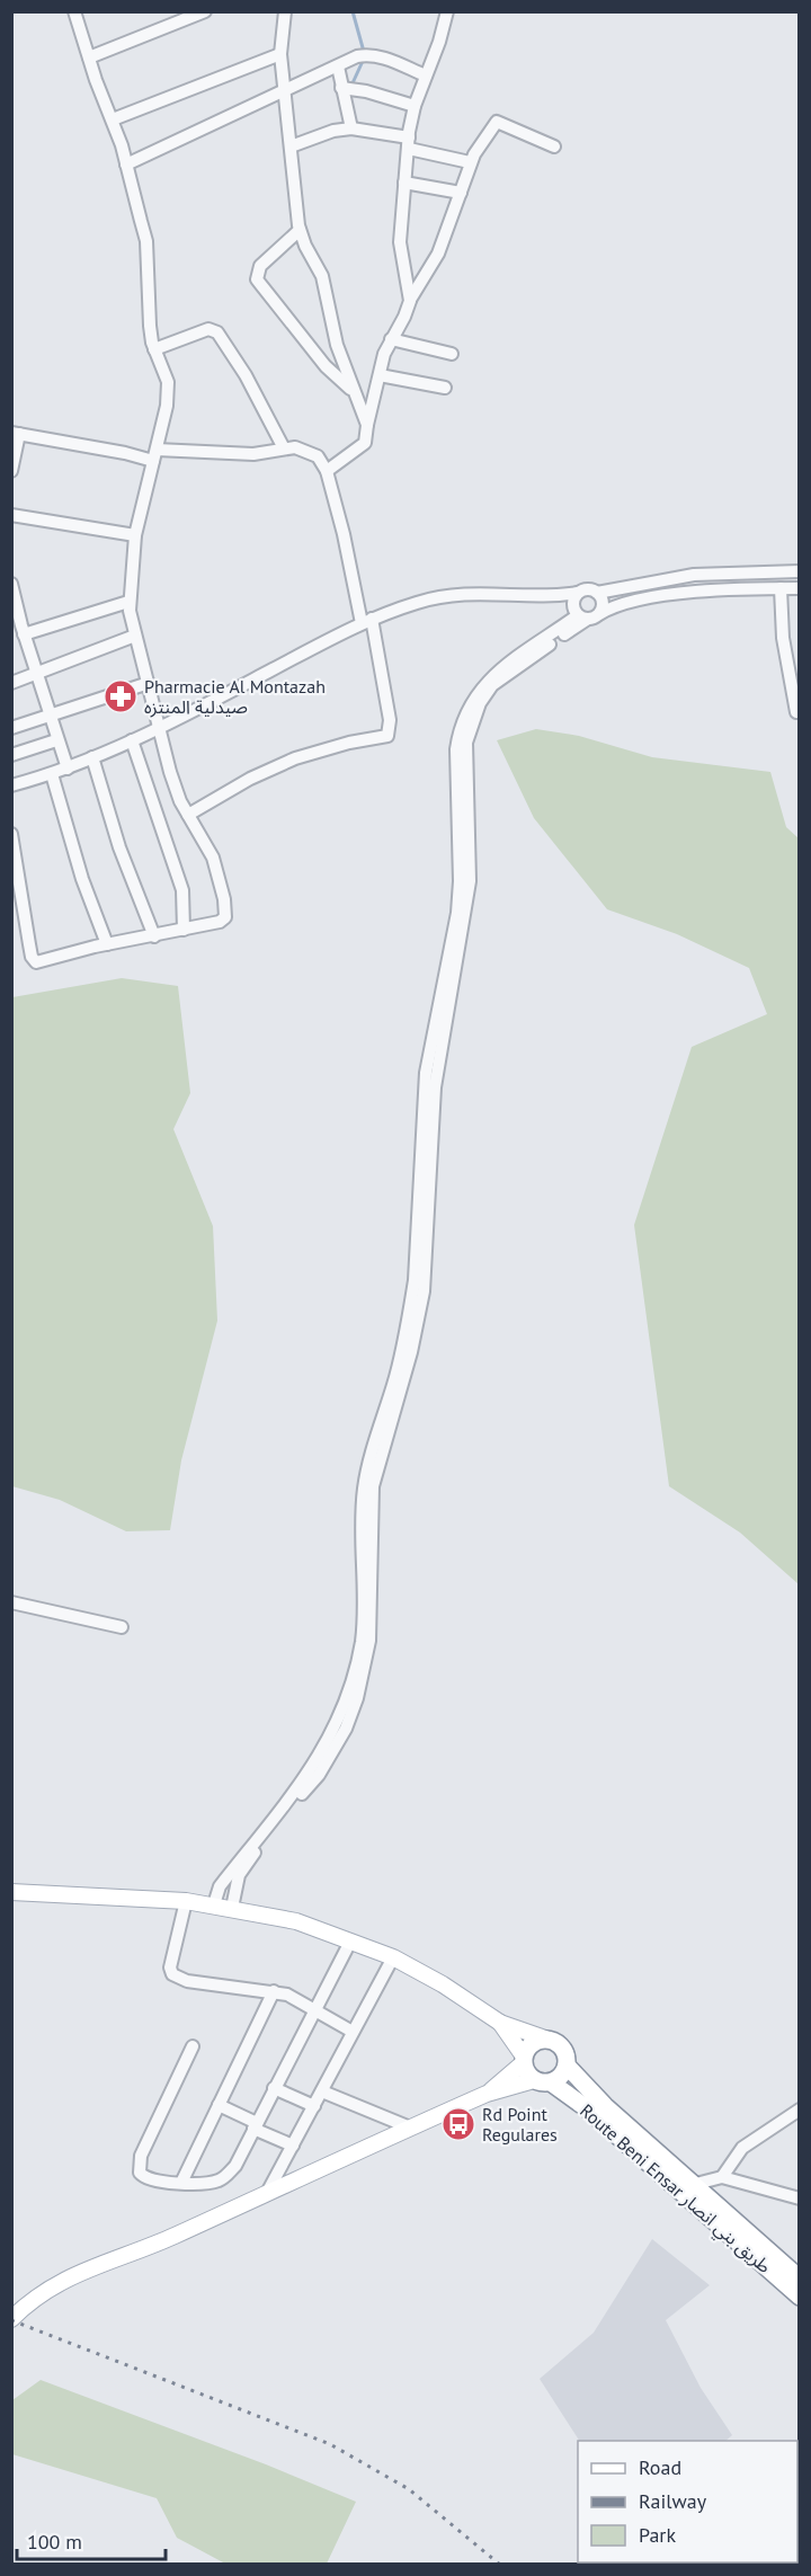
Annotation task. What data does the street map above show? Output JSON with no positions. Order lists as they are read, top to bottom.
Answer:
{
  "streets": {
    "highway": ["Route Beni Ensar طريق بني انصار"]
  },
  "places": {
    "pharmacy": ["Pharmacie Al Montazah صيدلية المنتزه"],
    "bus stop": ["Rd Point Regulares"]
  },
  "legend": ["Road", "Railway", "Park"],
  "scale_bar": "100 m"
}
